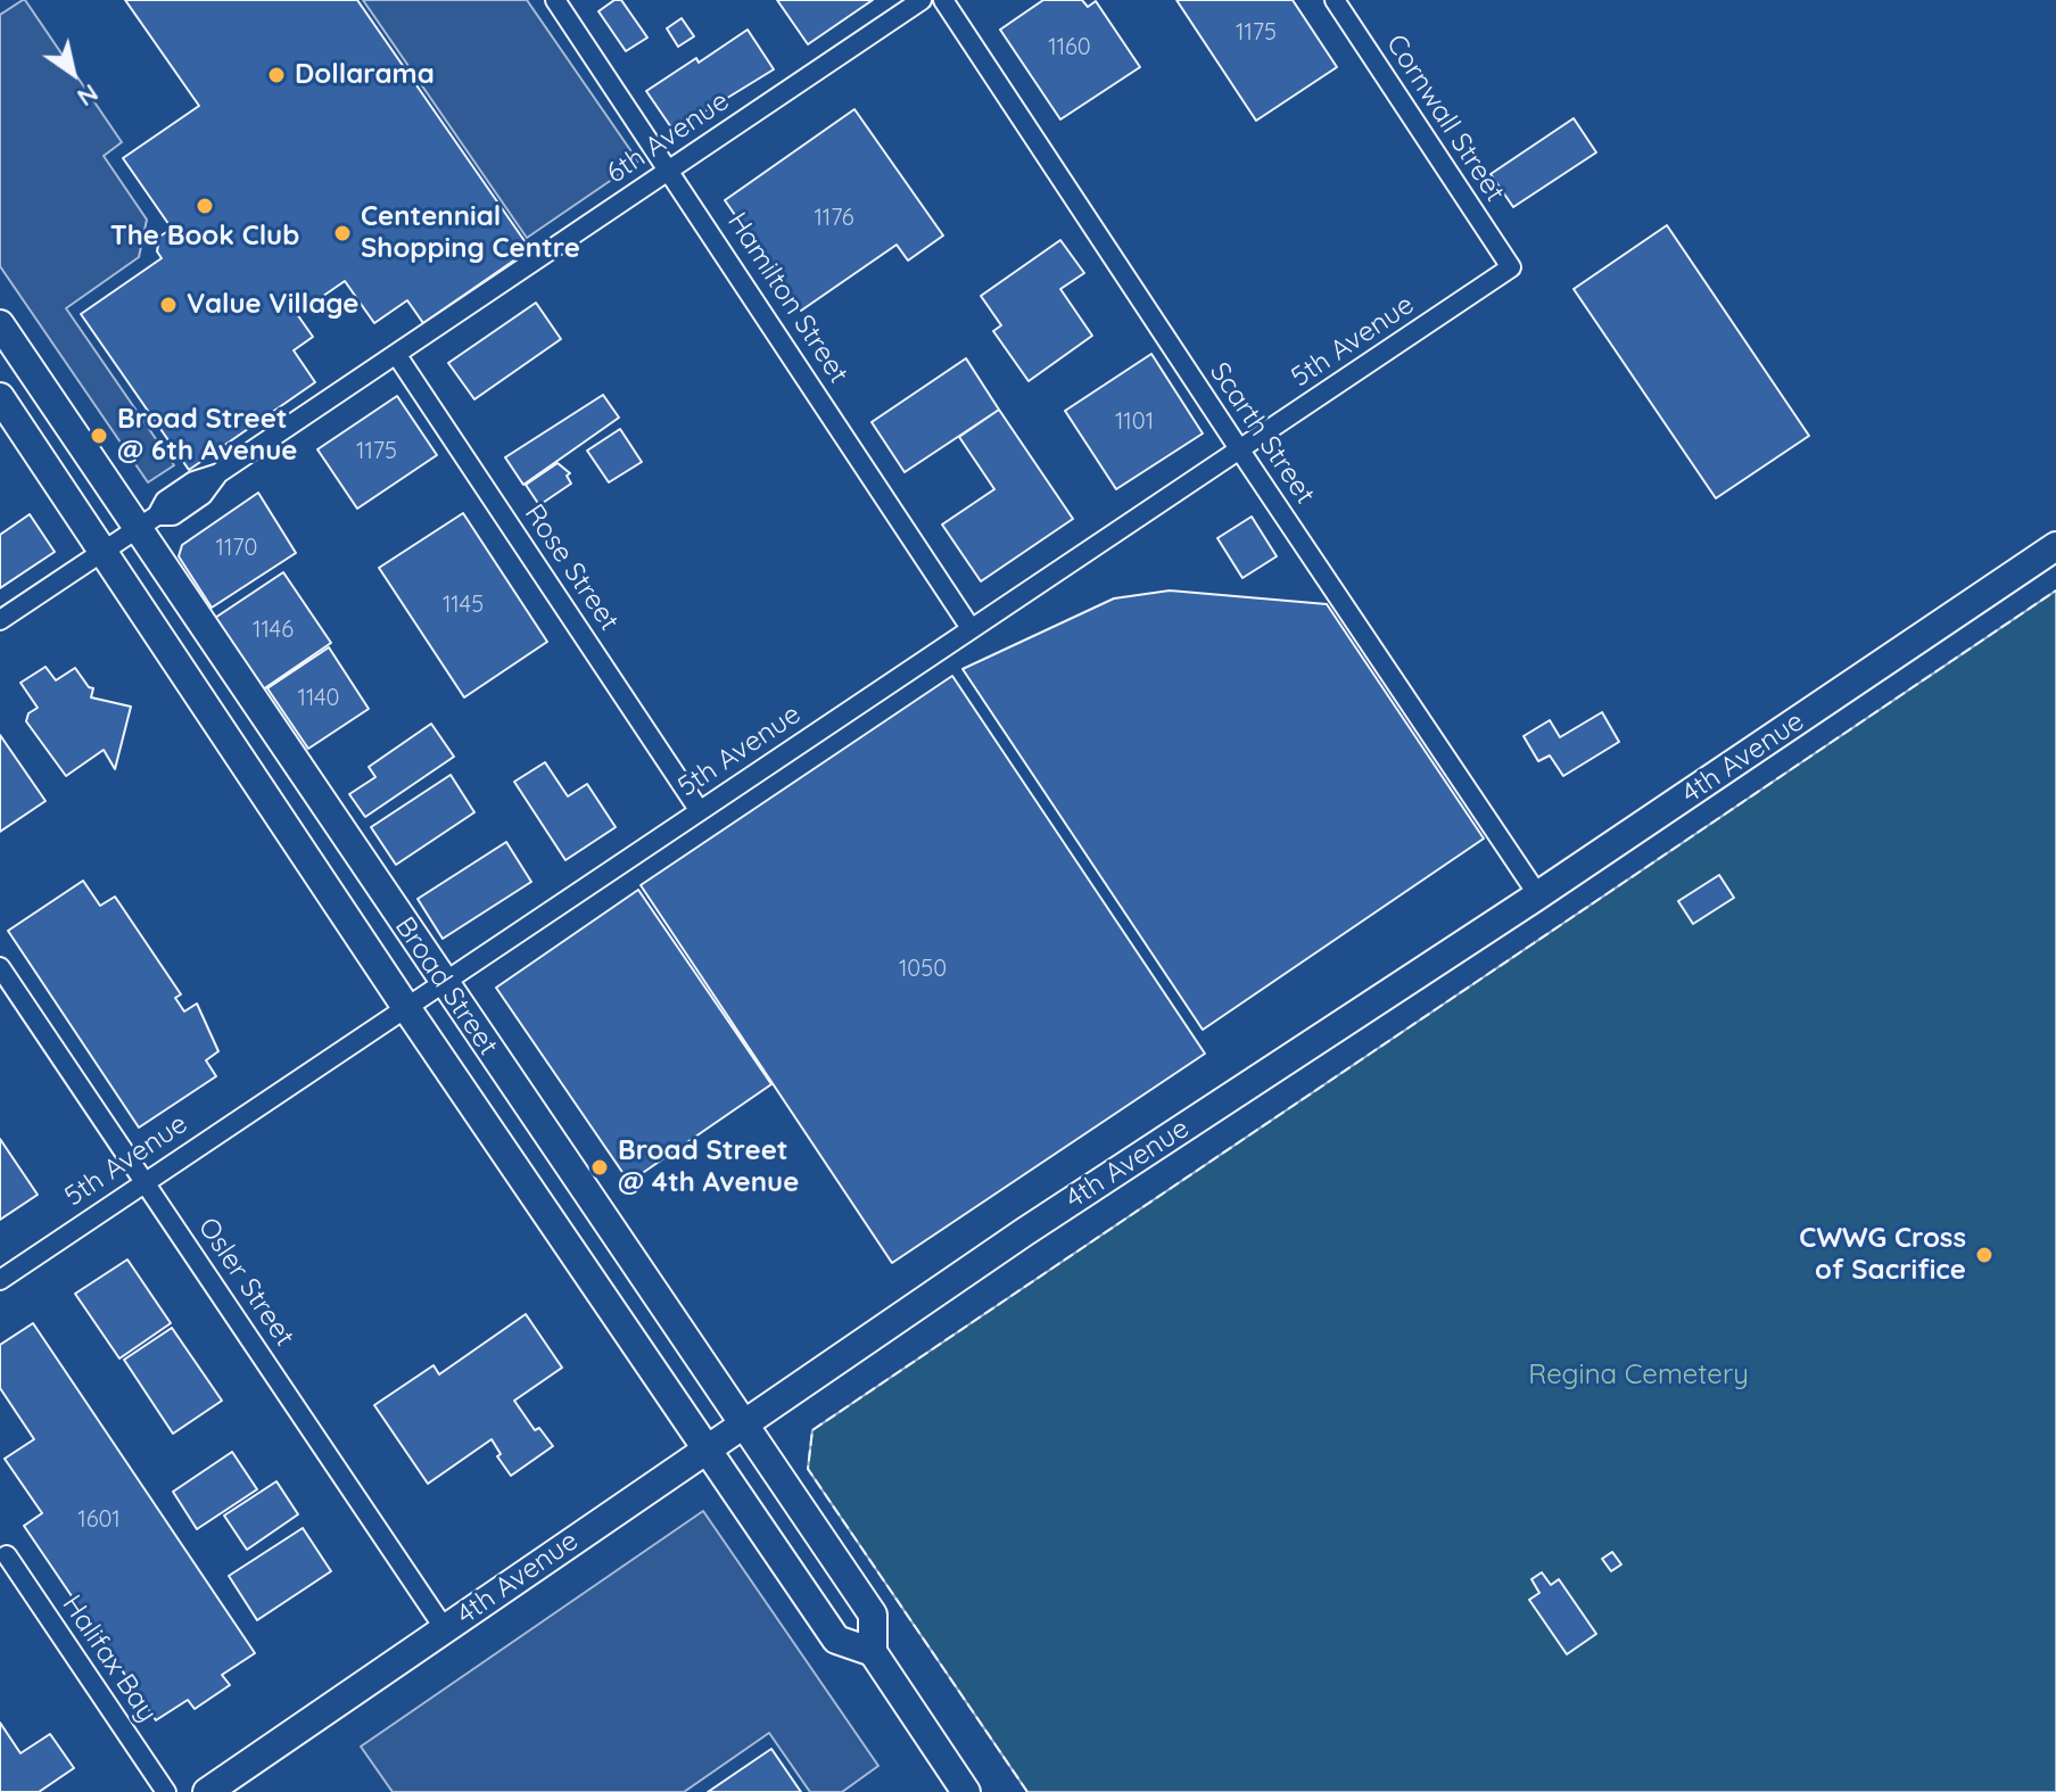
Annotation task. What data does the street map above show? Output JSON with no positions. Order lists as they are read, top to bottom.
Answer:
{
  "streets": {
    "main road": ["4th Avenue", "Broad Street"],
    "street": [
      "Cornwall Street",
      "6th Avenue",
      "Hamilton Street",
      "5th Avenue",
      "Scarth Street",
      "Rose Street",
      "Osler Street",
      "Halifax Bay"
    ]
  },
  "crossings": [
    ["Cornwall Street", "5th Avenue"],
    ["6th Avenue", "Hamilton Street"],
    ["6th Avenue", "Rose Street"],
    ["6th Avenue", "Broad Street"],
    ["Hamilton Street", "5th Avenue"],
    ["5th Avenue", "Scarth Street"],
    ["5th Avenue", "Rose Street"],
    ["5th Avenue", "Broad Street"],
    ["5th Avenue", "Osler Street"],
    ["Scarth Street", "4th Avenue"],
    ["4th Avenue", "Broad Street"],
    ["4th Avenue", "Osler Street"]
  ],
  "parks": ["Regina Cemetery"],
  "places": [
    "Dollarama",
    "The Book Club",
    "Centennial Shopping Centre",
    "Value Village",
    "Broad Street @ 6th Avenue",
    "Broad Street @ 4th Avenue",
    "CWWG Cross of Sacrifice"
  ],
  "house_numbers": [
    "1175",
    "1160",
    "1176",
    "1101",
    "1175",
    "1170",
    "1145",
    "1146",
    "1140",
    "1050",
    "1601"
  ],
  "north": "bottom right"
}
